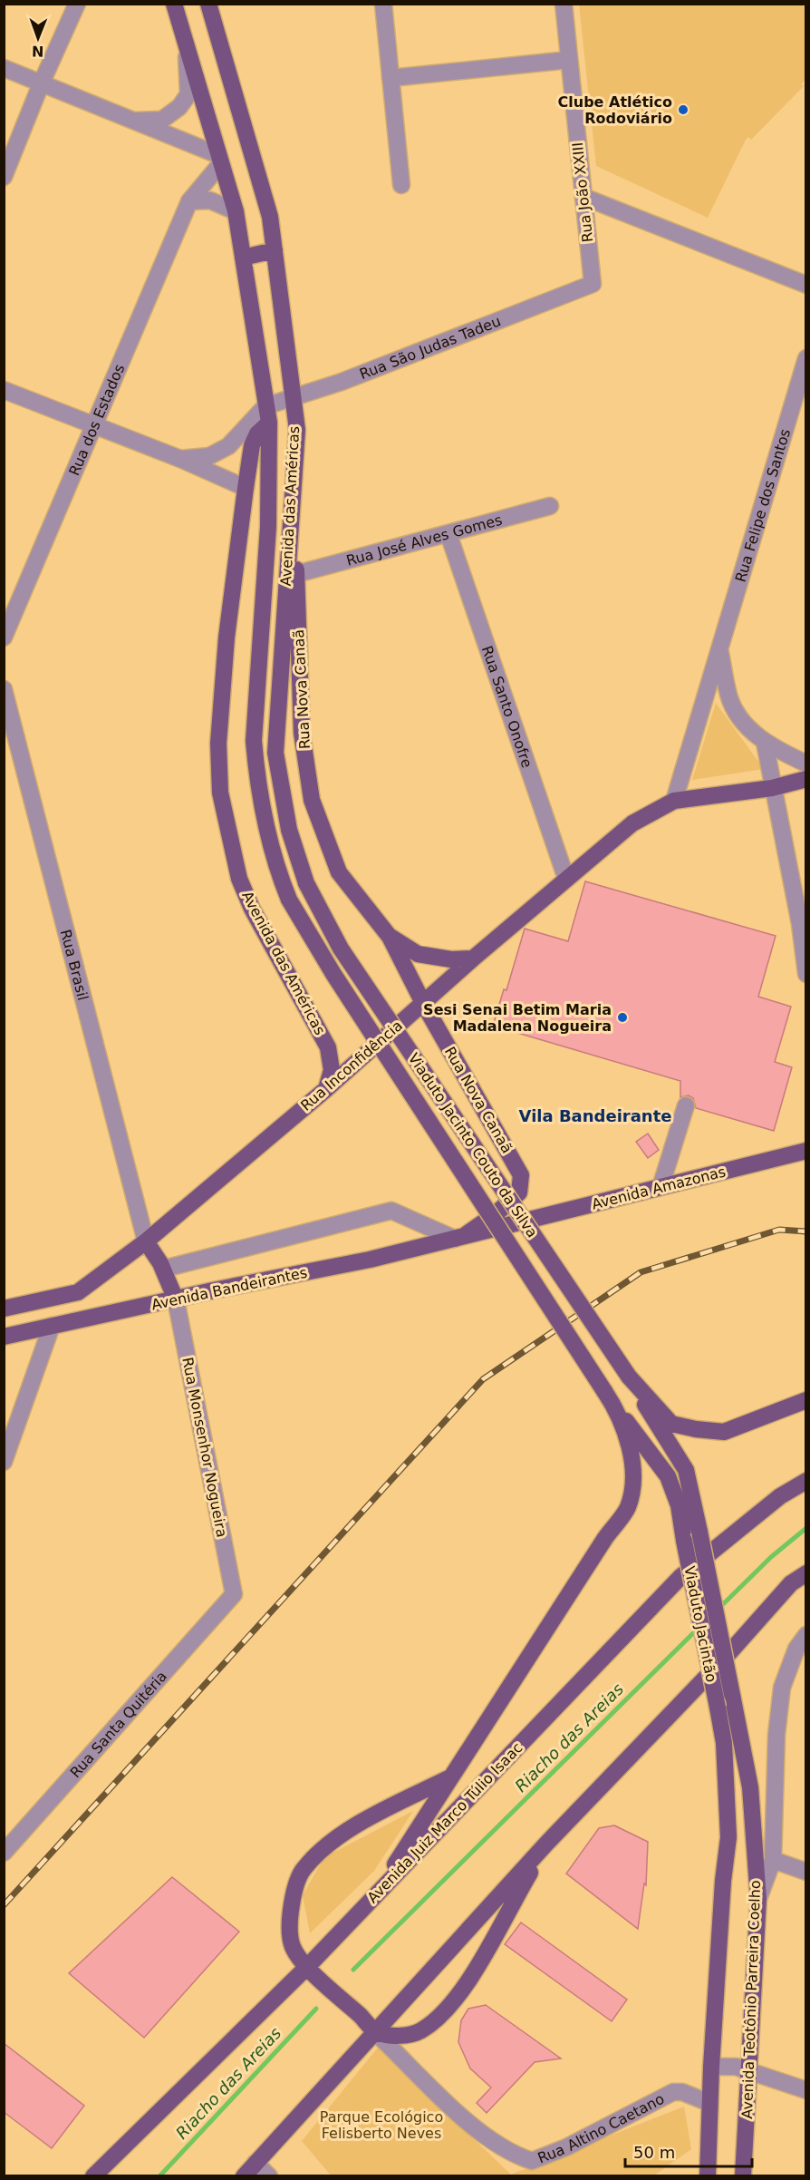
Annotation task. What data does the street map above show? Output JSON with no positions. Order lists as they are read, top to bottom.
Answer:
{
  "streets": {
    "main road": [
      "Avenida das Américas",
      "Rua Nova Canaã",
      "Rua Inconfidência",
      "Viaduto Jacinto Couto da Silva",
      "Avenida Amazonas",
      "Avenida Bandeirantes",
      "Viaduto Jacintão",
      "Avenida Juiz Marco Túlio Isaac",
      "Avenida Teotônio Parreira Coelho"
    ],
    "street": [
      "Rua João XXIII",
      "Rua São Judas Tadeu",
      "Rua dos Estados",
      "Rua Felipe dos Santos",
      "Rua José Alves Gomes",
      "Rua Santo Onofre",
      "Rua Brasil",
      "Rua Monsenhor Nogueira",
      "Rua Santa Quitéria",
      "Rua Altino Caetano"
    ]
  },
  "crossings": [
    ["Rua João XXIII", "Rua São Judas Tadeu"],
    ["Rua São Judas Tadeu", "Avenida das Américas"],
    ["Rua dos Estados", "Avenida das Américas"],
    ["Rua Felipe dos Santos", "Rua Inconfidência"],
    ["Avenida das Américas", "Rua Nova Canaã"],
    ["Avenida das Américas", "Rua Inconfidência"],
    ["Avenida das Américas", "Viaduto Jacinto Couto da Silva"],
    ["Rua José Alves Gomes", "Rua Nova Canaã"],
    ["Rua José Alves Gomes", "Rua Santo Onofre"],
    ["Rua Nova Canaã", "Rua Inconfidência"],
    ["Rua Nova Canaã", "Avenida Bandeirantes"],
    ["Rua Santo Onofre", "Rua Inconfidência"],
    ["Rua Brasil", "Rua Inconfidência"],
    ["Viaduto Jacinto Couto da Silva", "Viaduto Jacintão"],
    ["Avenida Amazonas", "Avenida Bandeirantes"],
    ["Avenida Bandeirantes", "Rua Monsenhor Nogueira"],
    ["Rua Monsenhor Nogueira", "Rua Santa Quitéria"],
    ["Viaduto Jacintão", "Avenida Teotônio Parreira Coelho"]
  ],
  "districts": ["Vila Bandeirante"],
  "water": ["Riacho das Areias"],
  "parks": ["Parque Ecológico Felisberto Neves"],
  "places": ["Clube Atlético Rodoviário", "Sesi Senai Betim Maria Madalena Nogueira"],
  "scale_bar": "50 m",
  "north": "bottom"
}
